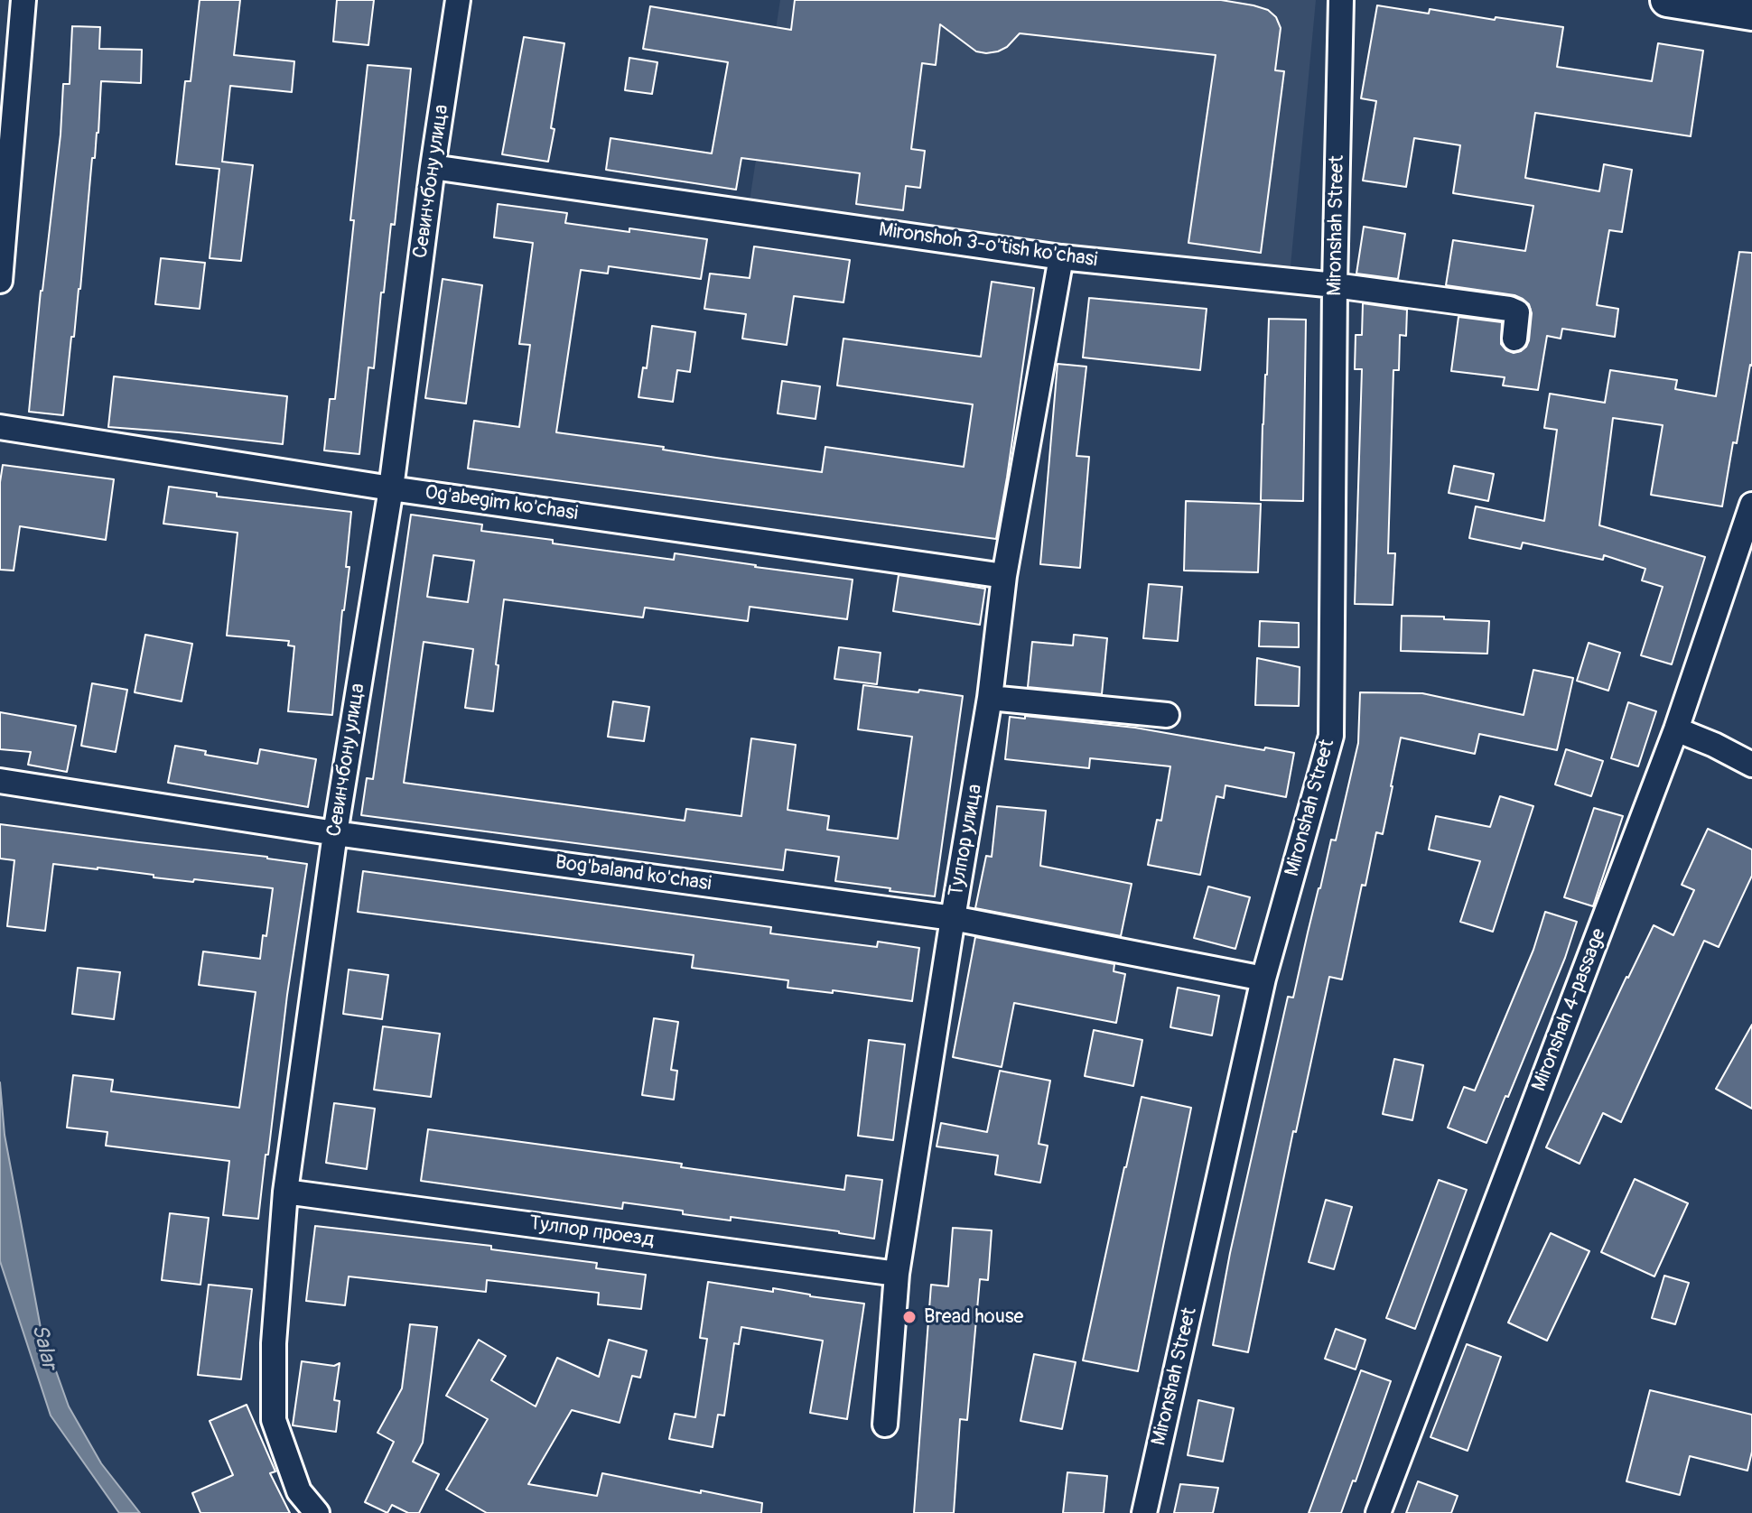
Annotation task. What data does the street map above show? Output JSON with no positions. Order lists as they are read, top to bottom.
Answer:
{
  "streets": {
    "street": [
      "Севинчбону улица",
      "Mironshah Street",
      "Mironshoh 3-o'tish ko'chasi",
      "Og'abegim ko'chasi",
      "Тулпор улица",
      "Bog'baland ko'chasi",
      "Mironshah 4-passage",
      "Тулпор проезд"
    ]
  },
  "crossings": [
    ["Севинчбону улица", "Mironshoh 3-o'tish ko'chasi"],
    ["Севинчбону улица", "Og'abegim ko'chasi"],
    ["Севинчбону улица", "Bog'baland ko'chasi"],
    ["Севинчбону улица", "Тулпор проезд"],
    ["Mironshah Street", "Mironshoh 3-o'tish ko'chasi"],
    ["Mironshah Street", "Bog'baland ko'chasi"],
    ["Mironshoh 3-o'tish ko'chasi", "Тулпор улица"],
    ["Og'abegim ko'chasi", "Тулпор улица"],
    ["Тулпор улица", "Bog'baland ko'chasi"],
    ["Тулпор улица", "Тулпор проезд"]
  ],
  "water": ["Salar"],
  "places": ["Bread house"]
}
